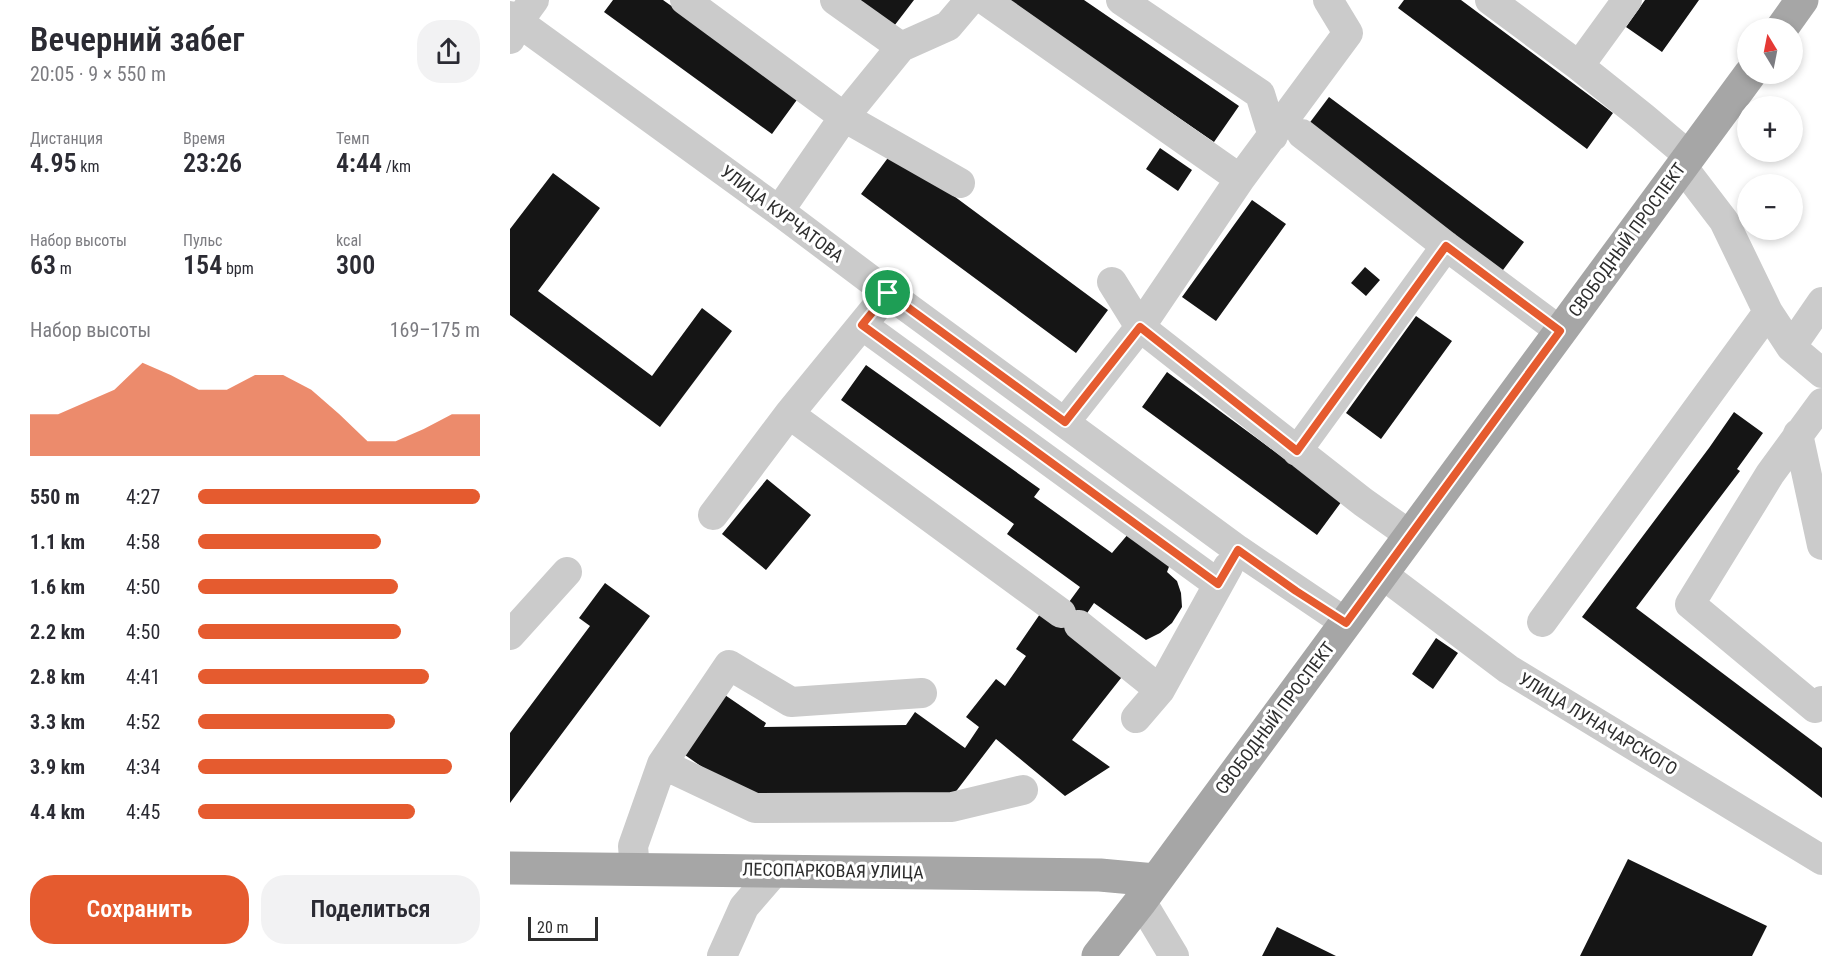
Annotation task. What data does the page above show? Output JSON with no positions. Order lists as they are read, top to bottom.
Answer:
{
  "streets": {
    "main road": ["СВОБОДНЫЙ ПРОСПЕКТ", "ЛЕСОПАРКОВАЯ УЛИЦА"],
    "street": ["УЛИЦА КУРЧАТОВА", "УЛИЦА ЛУНАЧАРСКОГО"]
  },
  "crossings": [
    ["УЛИЦА КУРЧАТОВА", "СВОБОДНЫЙ ПРОСПЕКТ"],
    ["СВОБОДНЫЙ ПРОСПЕКТ", "УЛИЦА ЛУНАЧАРСКОГО"],
    ["СВОБОДНЫЙ ПРОСПЕКТ", "ЛЕСОПАРКОВАЯ УЛИЦА"]
  ],
  "scale_bar": "20 m",
  "north": "top",
  "page": {
    "heading": ["Вечерний забег", "20:05 · 9 × 550 m"],
    "map_buttons": ["+", "−"],
    "stats": [
      ["Дистанция", "4.95 km"],
      ["Время", "23:26"],
      ["Темп", "4:44 /km"],
      ["Набор высоты", "63 m"],
      ["Пульс", "154 bpm"],
      ["kcal", "300"]
    ],
    "chart": ["Набор высоты", "169–175 m"],
    "list": [
      {
        "name": "550 m",
        "note": "4:27"
      },
      {
        "name": "1.1 km",
        "note": "4:58"
      },
      {
        "name": "1.6 km",
        "note": "4:50"
      },
      {
        "name": "2.2 km",
        "note": "4:50"
      },
      {
        "name": "2.8 km",
        "note": "4:41"
      },
      {
        "name": "3.3 km",
        "note": "4:52"
      },
      {
        "name": "3.9 km",
        "note": "4:34"
      },
      {
        "name": "4.4 km",
        "note": "4:45"
      }
    ],
    "buttons": ["Сохранить", "Поделиться"],
    "scale": "20 m"
  }
}
